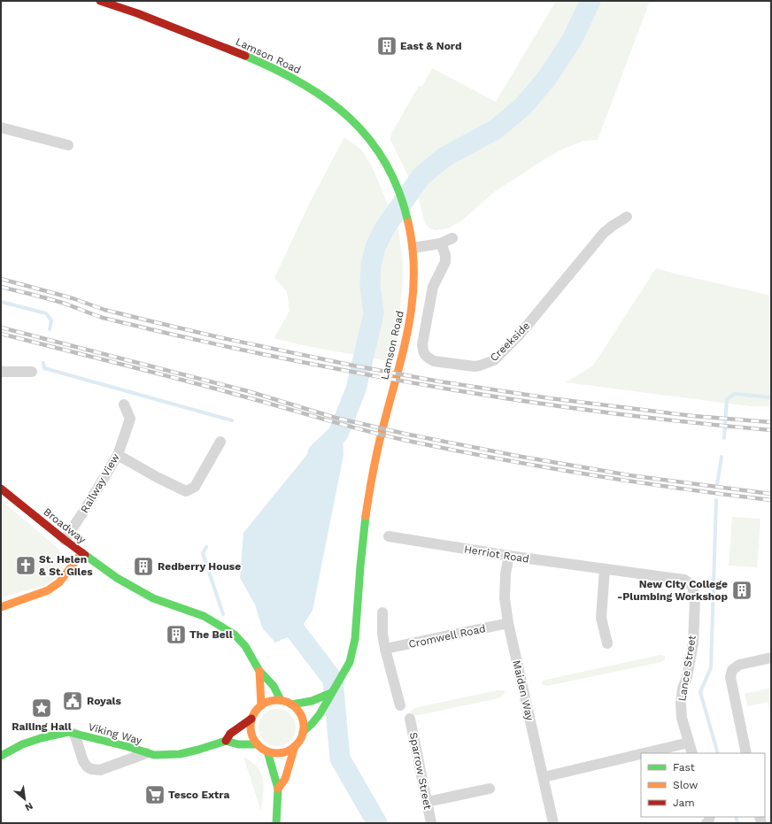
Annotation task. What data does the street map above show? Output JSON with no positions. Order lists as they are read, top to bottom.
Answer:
{
  "streets": {
    "street": [
      "Lamson Road",
      "Creekside",
      "Railway View",
      "Broadway",
      "Herriot Road",
      "Cromwell Road",
      "Lance Street",
      "Maiden Way",
      "Viking Way",
      "Sparrow Street"
    ]
  },
  "crossings": [
    ["Railway View", "Broadway"],
    ["Herriot Road", "Lance Street"],
    ["Herriot Road", "Maiden Way"],
    ["Cromwell Road", "Maiden Way"]
  ],
  "places": {
    "building": [
      "East & Nord",
      "Redberry House",
      "New City College -Plumbing Workshop",
      "The Bell"
    ],
    "church": ["St. Helen & St. Giles"],
    "public building": ["Royals"],
    "place": ["Railing Hall"],
    "supermarket": ["Tesco Extra"]
  },
  "legend": ["Fast", "Slow", "Jam"],
  "north": "bottom right"
}
